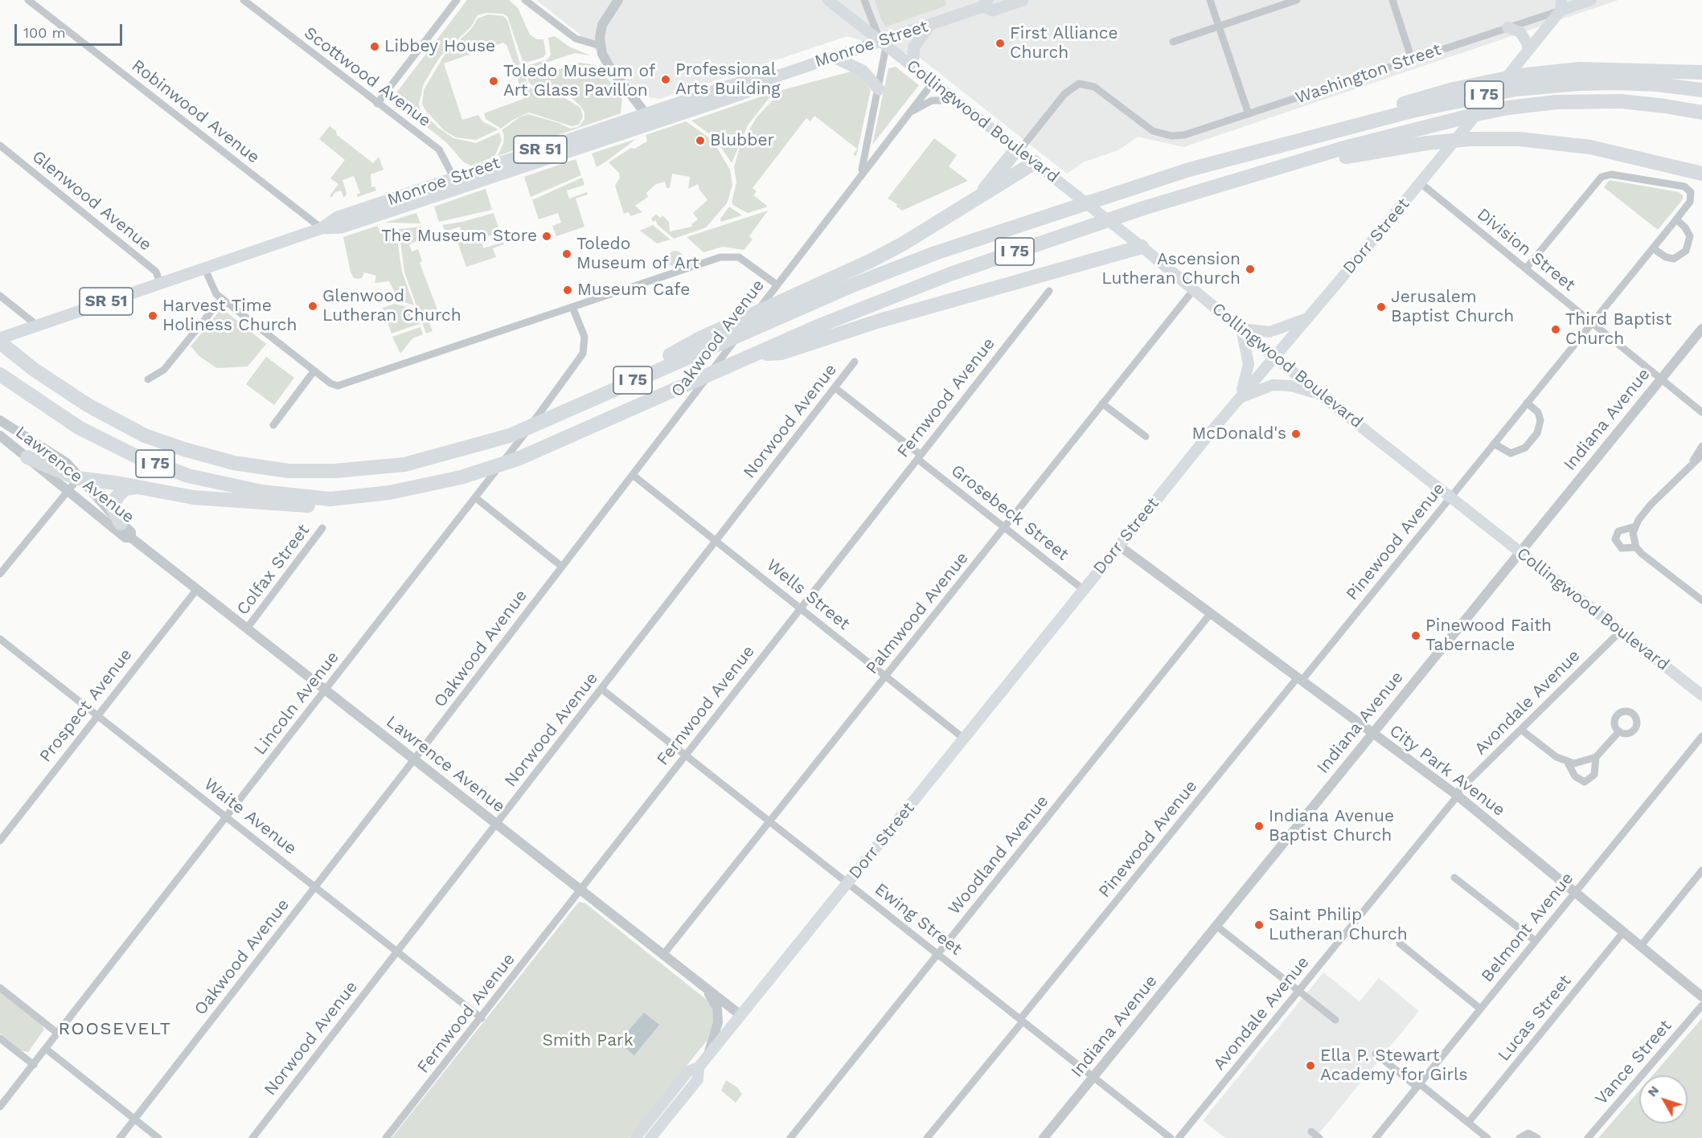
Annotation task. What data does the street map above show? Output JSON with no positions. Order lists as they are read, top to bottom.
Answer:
{
  "streets": {
    "highway": ["I 75"],
    "main road": [
      "Monroe Street",
      "Washington Street",
      "Collingwood Boulevard",
      "SR 51",
      "Dorr Street"
    ],
    "street": [
      "Scottwood Avenue",
      "Robinwood Avenue",
      "Glenwood Avenue",
      "Division Street",
      "Oakwood Avenue",
      "Fernwood Avenue",
      "Indiana Avenue",
      "Norwood Avenue",
      "Lawrence Avenue",
      "Grosebeck Street",
      "Pinewood Avenue",
      "Colfax Street",
      "Wells Street",
      "Palmwood Avenue",
      "Avondale Avenue",
      "Lincoln Avenue",
      "Prospect Avenue",
      "City Park Avenue",
      "Waite Avenue",
      "Woodland Avenue",
      "Ewing Street",
      "Belmont Avenue",
      "Lucas Street",
      "Vance Street"
    ]
  },
  "crossings": [
    ["Monroe Street", "Scottwood Avenue"],
    ["Monroe Street", "I 75"],
    ["Monroe Street", "Robinwood Avenue"],
    ["Monroe Street", "Collingwood Boulevard"],
    ["Monroe Street", "Glenwood Avenue"],
    ["Monroe Street", "Oakwood Avenue"],
    ["Washington Street", "Collingwood Boulevard"],
    ["Washington Street", "Dorr Street"],
    ["Collingwood Boulevard", "Dorr Street"],
    ["Collingwood Boulevard", "Oakwood Avenue"],
    ["Collingwood Boulevard", "Indiana Avenue"],
    ["Collingwood Boulevard", "Pinewood Avenue"],
    ["Collingwood Boulevard", "Palmwood Avenue"],
    ["Collingwood Boulevard", "Avondale Avenue"],
    ["Dorr Street", "Division Street"],
    ["Dorr Street", "Lawrence Avenue"],
    ["Dorr Street", "Grosebeck Street"],
    ["Dorr Street", "Wells Street"],
    ["Dorr Street", "City Park Avenue"],
    ["Dorr Street", "Ewing Street"],
    ["Division Street", "Indiana Avenue"],
    ["Division Street", "Pinewood Avenue"],
    ["Oakwood Avenue", "Lawrence Avenue"],
    ["Oakwood Avenue", "Wells Street"],
    ["Oakwood Avenue", "Waite Avenue"],
    ["Fernwood Avenue", "Lawrence Avenue"],
    ["Fernwood Avenue", "Grosebeck Street"],
    ["Fernwood Avenue", "Wells Street"],
    ["Fernwood Avenue", "Waite Avenue"],
    ["Fernwood Avenue", "Ewing Street"],
    ["Indiana Avenue", "City Park Avenue"],
    ["Indiana Avenue", "Ewing Street"],
    ["Norwood Avenue", "Lawrence Avenue"],
    ["Norwood Avenue", "Grosebeck Street"],
    ["Norwood Avenue", "Wells Street"],
    ["Norwood Avenue", "Waite Avenue"],
    ["Norwood Avenue", "Ewing Street"],
    ["Lawrence Avenue", "Colfax Street"],
    ["Lawrence Avenue", "Palmwood Avenue"],
    ["Lawrence Avenue", "Lincoln Avenue"],
    ["Lawrence Avenue", "Prospect Avenue"],
    ["Grosebeck Street", "Palmwood Avenue"],
    ["Pinewood Avenue", "City Park Avenue"],
    ["Pinewood Avenue", "Ewing Street"],
    ["Wells Street", "Palmwood Avenue"],
    ["Palmwood Avenue", "Ewing Street"],
    ["Avondale Avenue", "City Park Avenue"],
    ["Lincoln Avenue", "Waite Avenue"],
    ["Prospect Avenue", "Waite Avenue"],
    ["City Park Avenue", "Woodland Avenue"],
    ["City Park Avenue", "Belmont Avenue"],
    ["City Park Avenue", "Lucas Street"],
    ["Woodland Avenue", "Ewing Street"]
  ],
  "districts": ["ROOSEVELT"],
  "parks": ["Smith Park"],
  "places": [
    "First Alliance Church",
    "Libbey House",
    "Professional Arts Building",
    "Toledo Museum of Art Glass Pavillon",
    "Blubber",
    "The Museum Store",
    "Toledo Museum of Art",
    "Ascension Lutheran Church",
    "Museum Cafe",
    "Glenwood Lutheran Church",
    "Jerusalem Baptist Church",
    "Harvest Time Holiness Church",
    "Third Baptist Church",
    "McDonald's",
    "Pinewood Faith Tabernacle",
    "Indiana Avenue Baptist Church",
    "Saint Philip Lutheran Church",
    "Ella P. Stewart Academy for Girls"
  ],
  "scale_bar": "100 m",
  "north": "top left"
}
